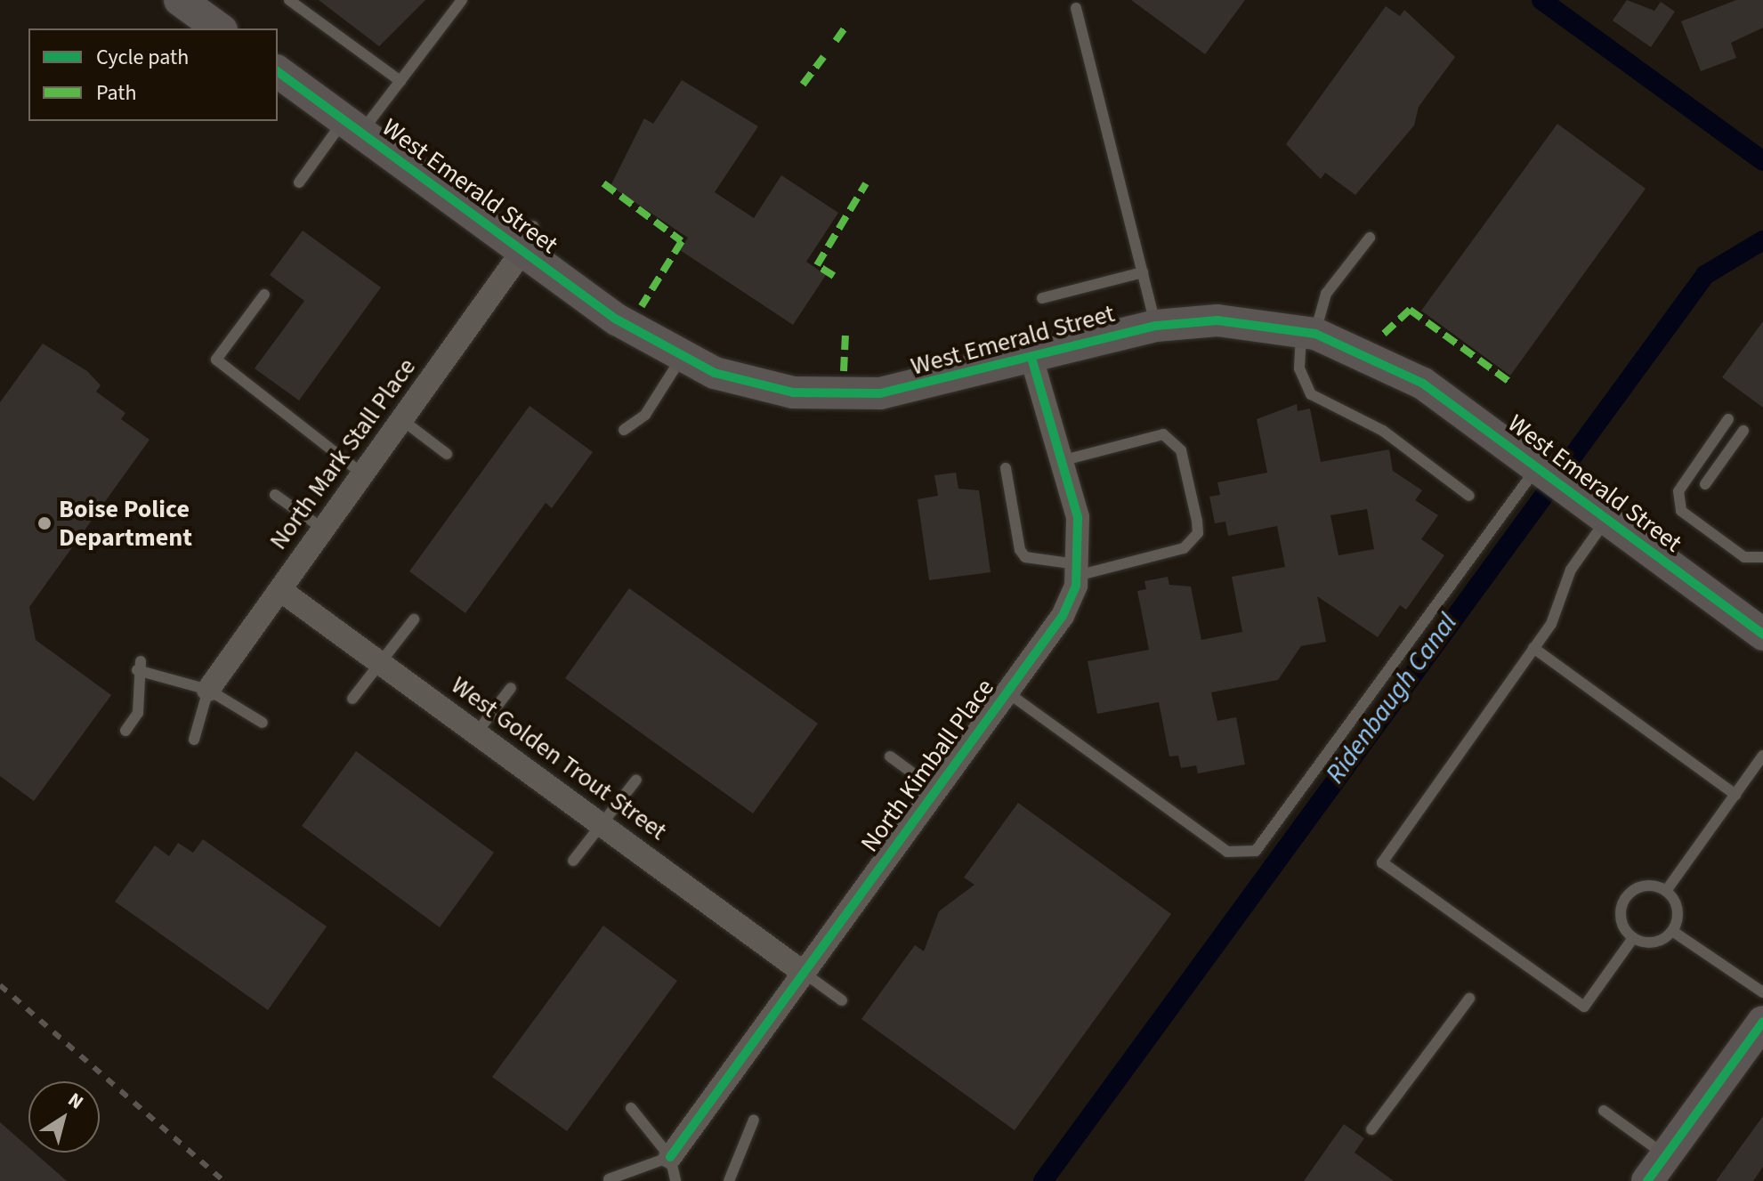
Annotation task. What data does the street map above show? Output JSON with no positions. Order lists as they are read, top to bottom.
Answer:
{
  "streets": {
    "main road": ["West Emerald Street"],
    "street": ["North Mark Stall Place", "West Golden Trout Street", "North Kimball Place"]
  },
  "crossings": [
    ["West Emerald Street", "North Mark Stall Place"],
    ["West Emerald Street", "North Kimball Place"],
    ["North Mark Stall Place", "West Golden Trout Street"],
    ["West Golden Trout Street", "North Kimball Place"]
  ],
  "water": ["Ridenbaugh Canal"],
  "places": ["Boise Police Department"],
  "legend": ["Cycle path", "Path"],
  "north": "top right"
}
